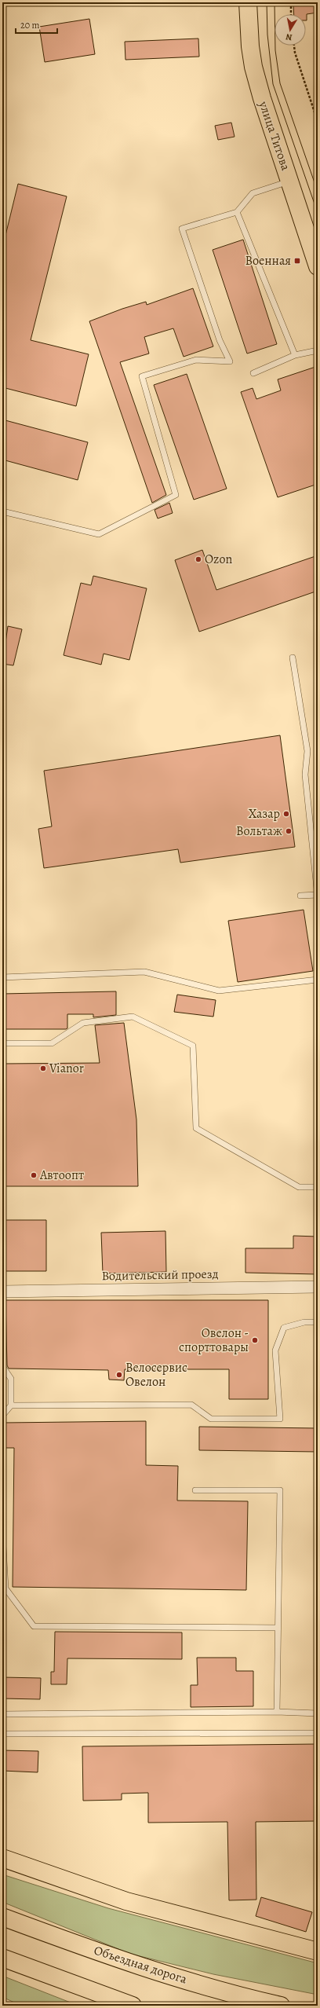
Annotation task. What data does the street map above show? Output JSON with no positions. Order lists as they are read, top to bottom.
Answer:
{
  "streets": {
    "main road": ["улица Титова", "Объездная дорога"],
    "street": ["Водительский проезд"]
  },
  "places": {
    "transit": ["Военная"],
    "other": [
      "Ozon",
      "Хазар",
      "Вольтаж",
      "Vianor",
      "Автоопт",
      "Овелон - спорттовары",
      "Велосервис Овелон"
    ]
  },
  "scale_bar": "20 m",
  "north": "bottom"
}
